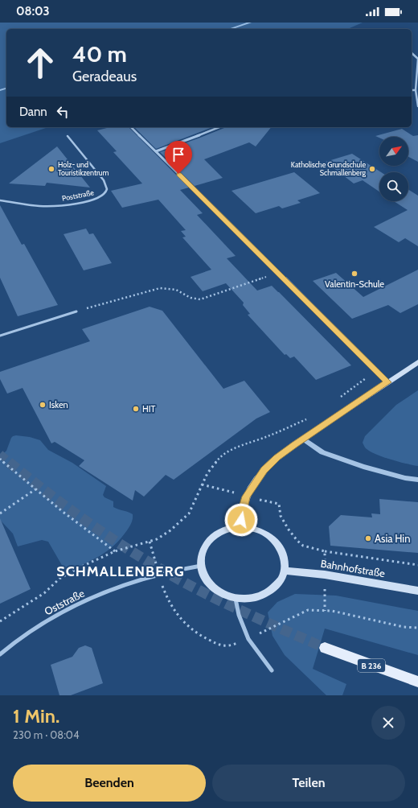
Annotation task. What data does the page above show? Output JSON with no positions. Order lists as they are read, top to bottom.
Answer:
{
  "streets": {
    "main road": ["Bahnhofstraße", "B 236"],
    "street": ["Oststraße"],
    "lane": ["Poststraße"]
  },
  "crossings": [
    ["Bahnhofstraße", "Oststraße"]
  ],
  "districts": ["SCHMALLENBERG"],
  "places": [
    "Holz- und Touristikzentrum",
    "Katholische Grundschule Schmallenberg",
    "Valentin-Schule",
    "Isken",
    "HIT",
    "Asia Hin"
  ],
  "north": "top right",
  "page": {
    "status": "08:03",
    "turn": ["40 m", "Geradeaus"],
    "then": "Dann",
    "heading": ["1 Min.", "230 m · 08:04"],
    "buttons": ["Beenden", "Teilen"]
  }
}
